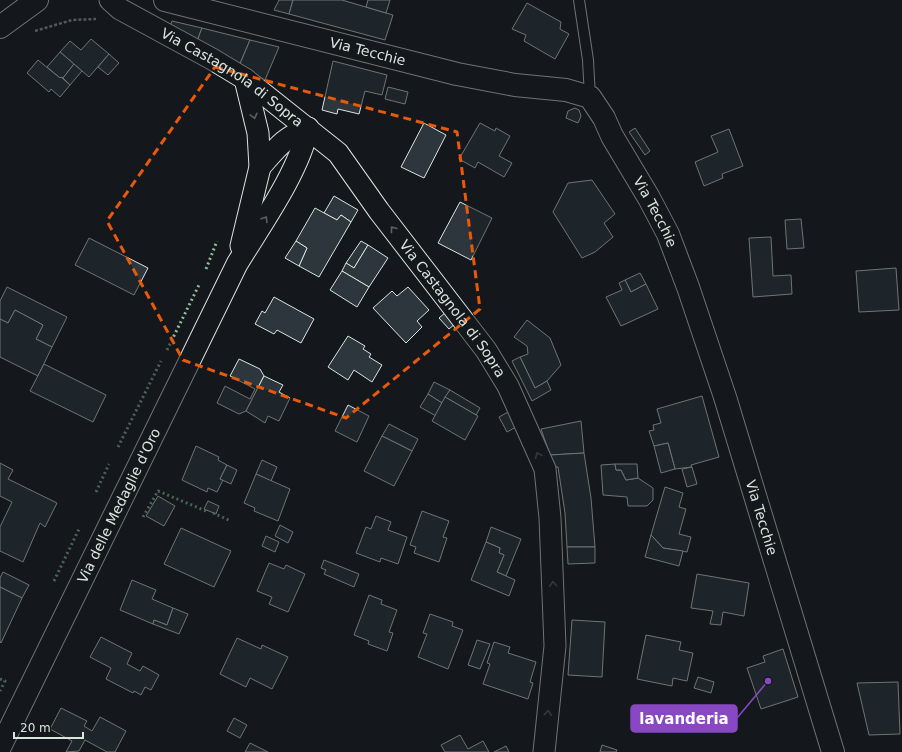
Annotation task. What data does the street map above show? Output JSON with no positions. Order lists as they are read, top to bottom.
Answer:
{
  "streets": {
    "street": ["Via Tecchie", "Via Castagnola di Sopra", "Via delle Medaglie d'Oro"]
  },
  "crossings": [
    ["Via Castagnola di Sopra", "Via delle Medaglie d'Oro"]
  ],
  "one_way": ["Via Castagnola di Sopra"],
  "places": ["lavanderia"],
  "scale_bar": "20 m"
}
